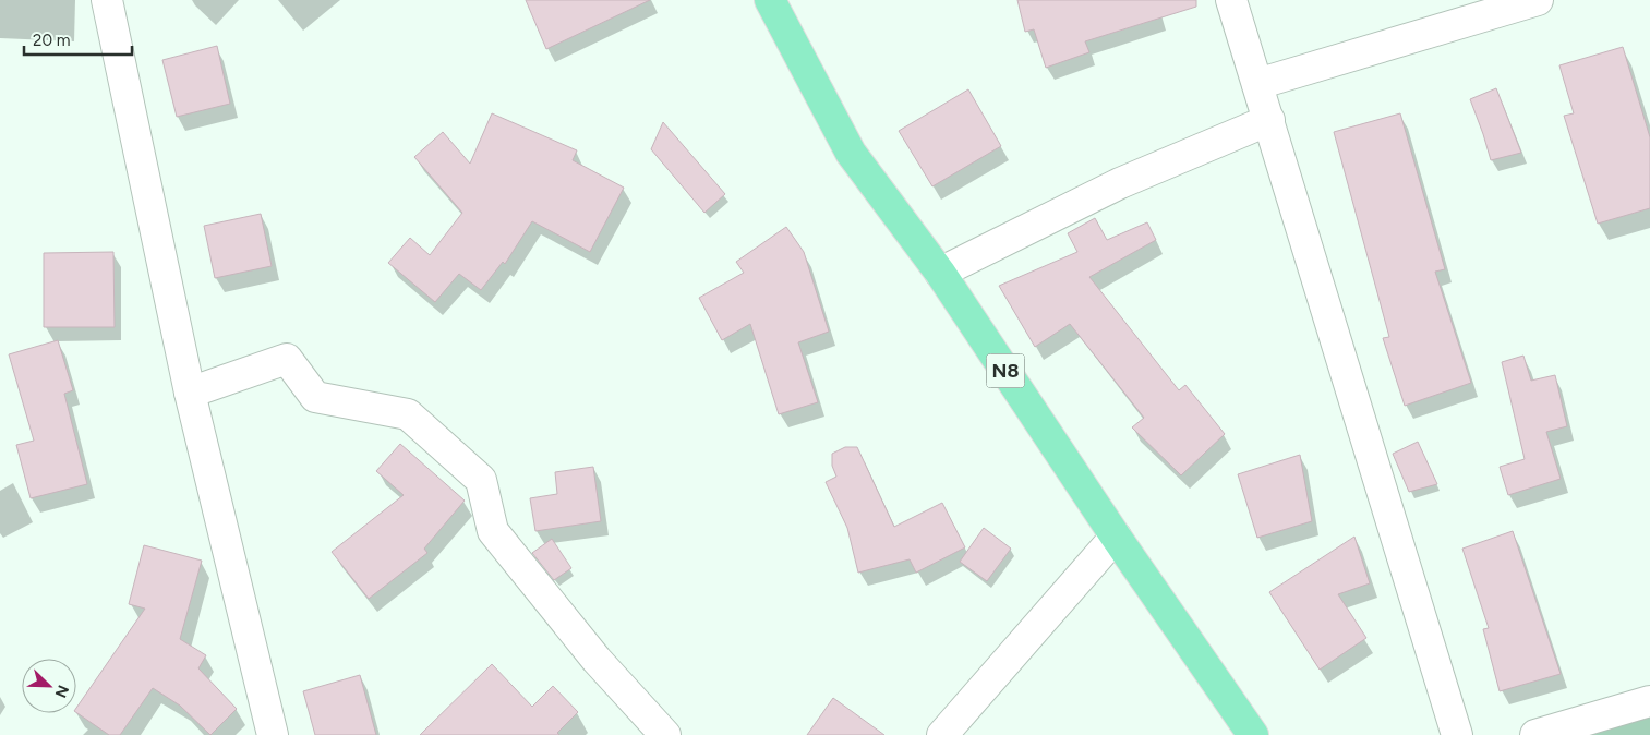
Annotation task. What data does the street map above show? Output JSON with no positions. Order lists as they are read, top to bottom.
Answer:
{
  "streets": {
    "main road": ["N8"]
  },
  "scale_bar": "20 m",
  "north": "bottom right"
}
